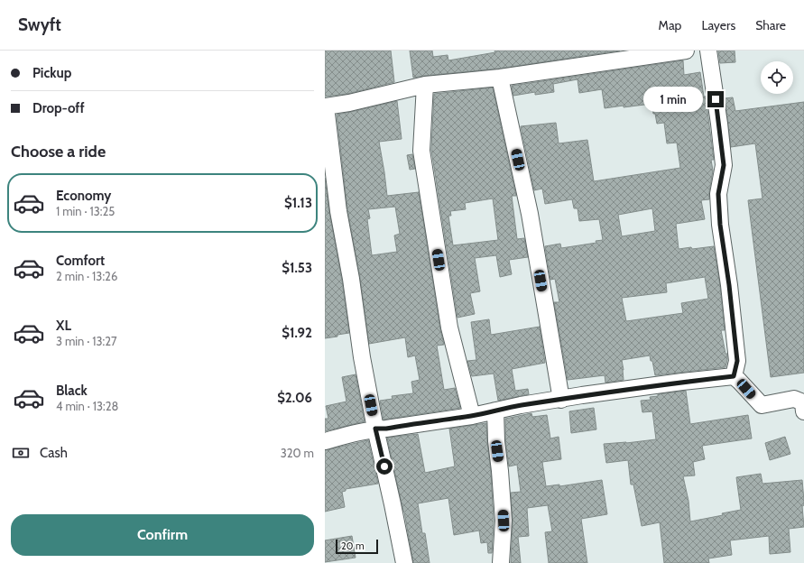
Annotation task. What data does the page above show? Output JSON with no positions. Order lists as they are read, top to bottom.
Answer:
{
  "scale_bar": "20 m",
  "page": {
    "header": "Swyft",
    "nav": ["Map", "Layers", "Share"],
    "banner": ["Pickup", "Drop-off"],
    "bubble": "1 min",
    "heading": "Choose a ride",
    "list": [
      {
        "name": "Economy",
        "note": "1 min · 13:25",
        "value": "$1.13"
      },
      {
        "name": "Comfort",
        "note": "2 min · 13:26",
        "value": "$1.53"
      },
      {
        "name": "XL",
        "note": "3 min · 13:27",
        "value": "$1.92"
      },
      {
        "name": "Black",
        "note": "4 min · 13:28",
        "value": "$2.06"
      }
    ],
    "pay": ["Cash", "320 m"],
    "buttons": "Confirm",
    "scale": "20 m"
  }
}
